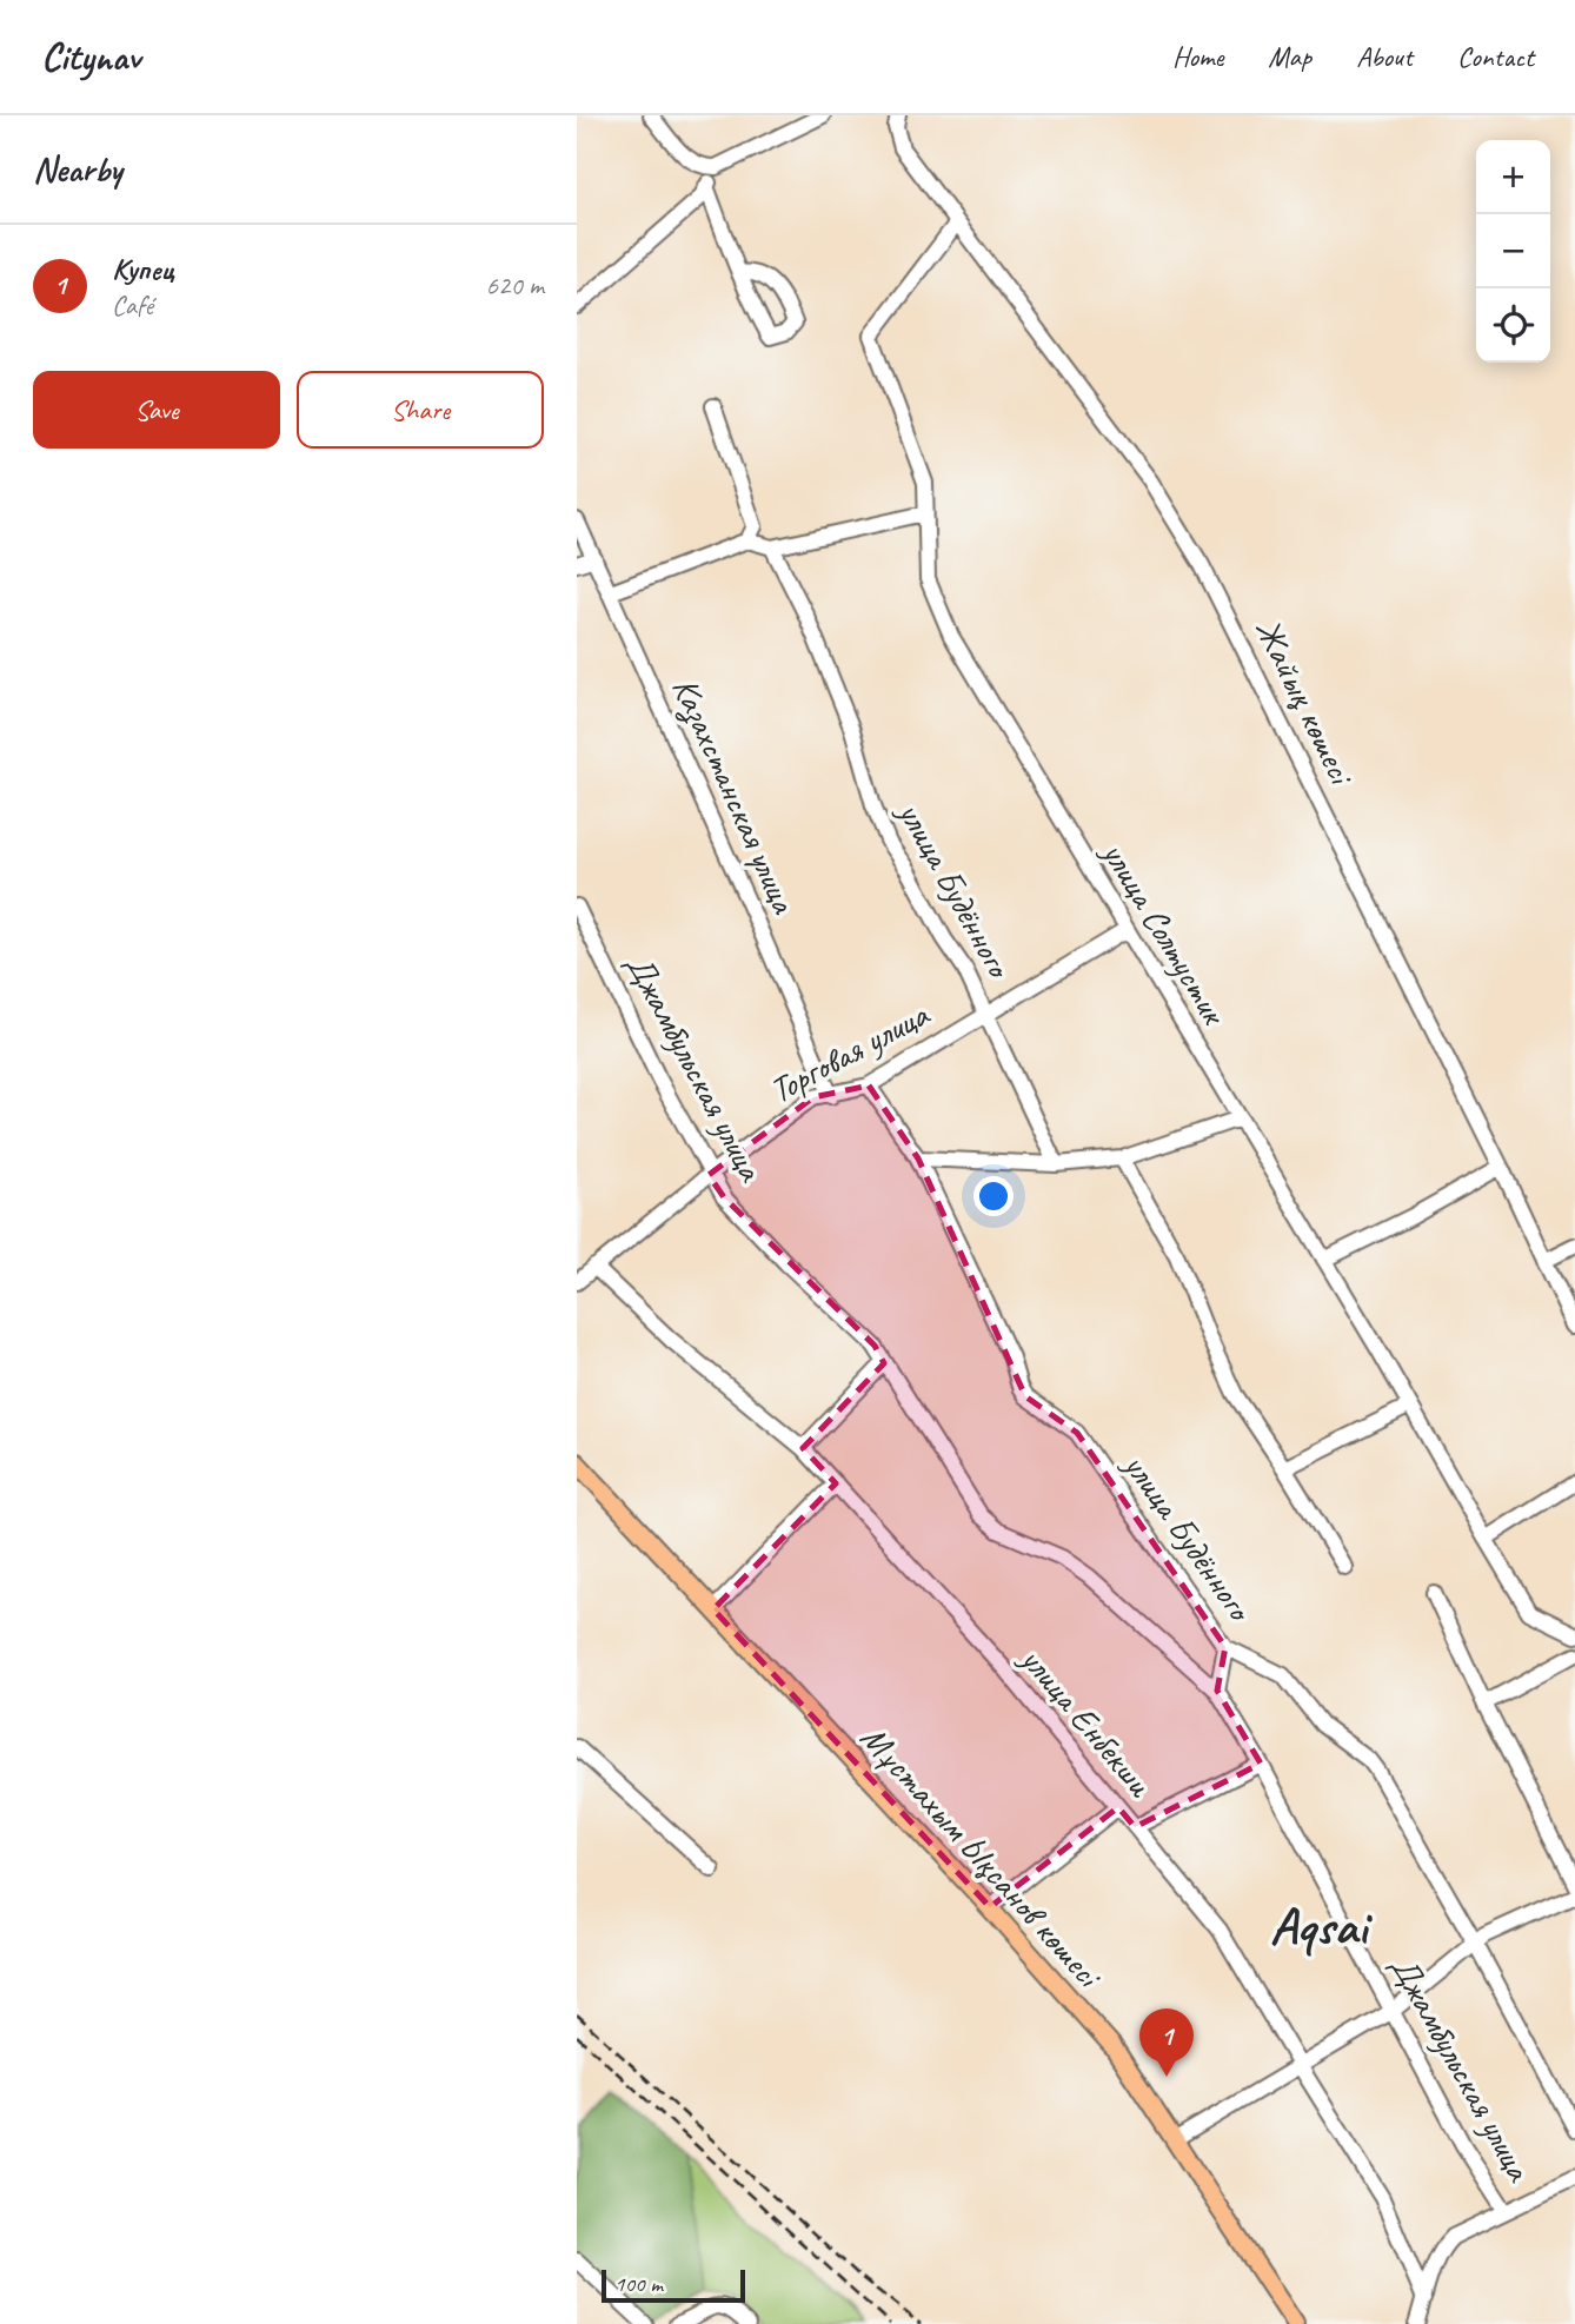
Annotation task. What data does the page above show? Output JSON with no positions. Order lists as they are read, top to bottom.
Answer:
{
  "streets": {
    "main road": ["Мұстахым Ықсанов көшесі"],
    "street": [
      "Жайық көшесі",
      "Казахстанская улица",
      "улица Будённого",
      "улица Солтустик",
      "Торговая улица",
      "Джамбульская улица",
      "улица Енбекши"
    ]
  },
  "crossings": [
    ["Жайық көшесі", "улица Солтустик"],
    ["Казахстанская улица", "Торговая улица"],
    ["улица Будённого", "Торговая улица"],
    ["улица Солтустик", "Торговая улица"],
    ["Торговая улица", "Джамбульская улица"],
    ["Торговая улица", "улица Енбекши"]
  ],
  "districts": ["Aqsai"],
  "scale_bar": "100 m",
  "page": {
    "header": "Citynav",
    "nav": [
      "Home",
      "Map",
      "About",
      "Contact"
    ],
    "heading": "Nearby",
    "map_buttons": ["+", "−"],
    "list": [
      {
        "mark": "1",
        "name": "Купец",
        "note": "Café",
        "value": "620 m"
      }
    ],
    "buttons": ["Save", "Share"],
    "pins": "1",
    "scale": "100 m"
  }
}
